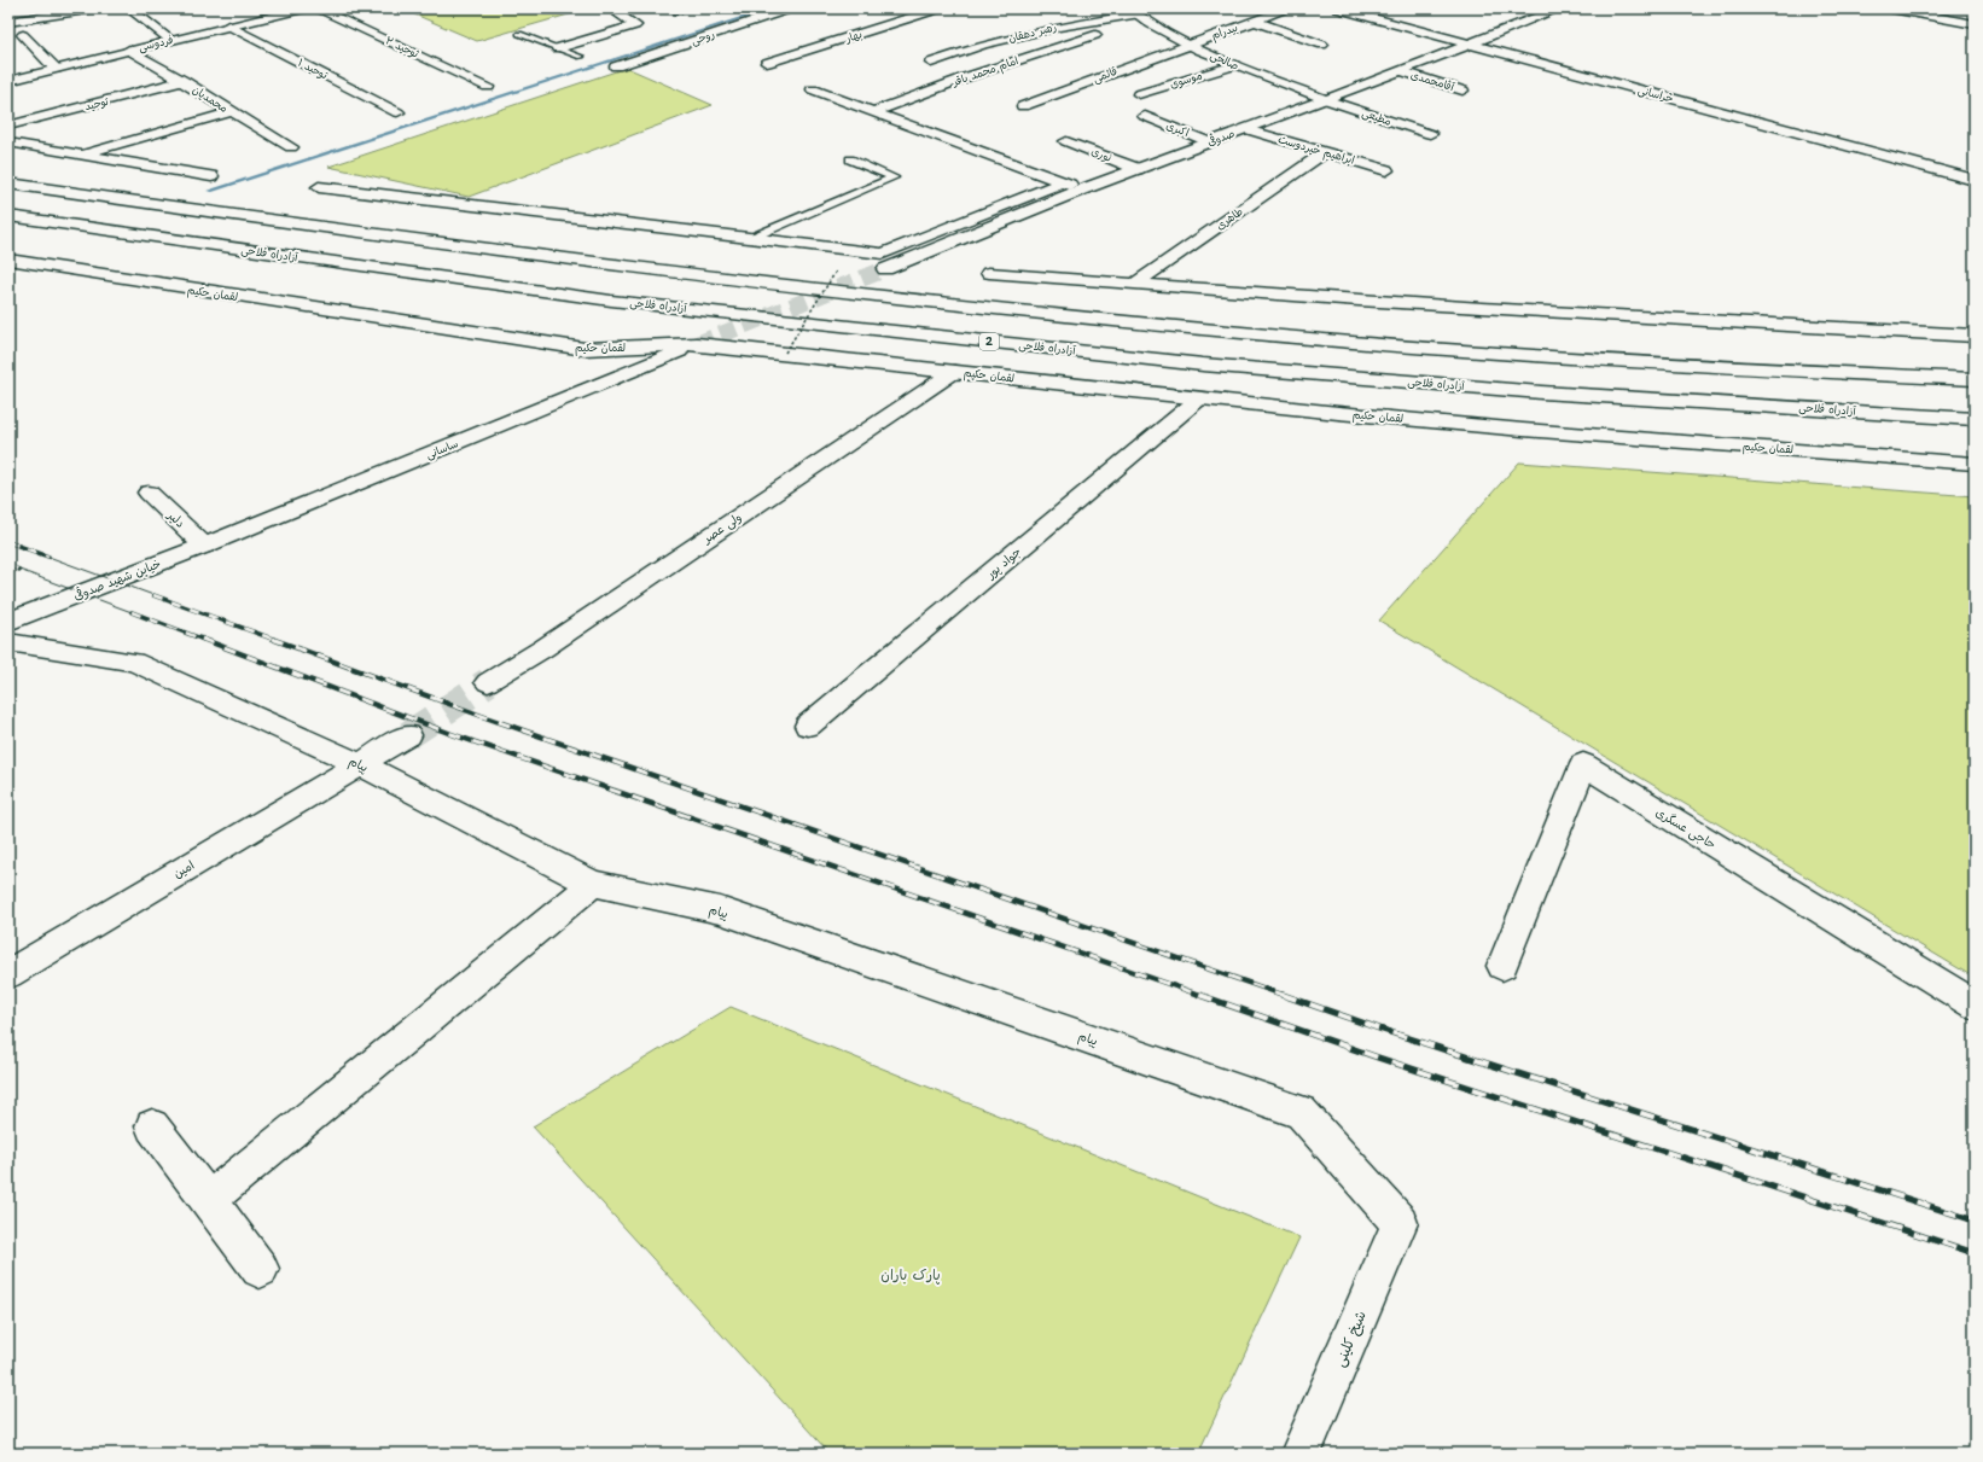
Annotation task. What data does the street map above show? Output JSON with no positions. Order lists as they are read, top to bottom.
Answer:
{
  "streets": {
    "main road": [
      "بیدرام",
      "رهبر دهقان",
      "بهار",
      "روحی",
      "فردوسی",
      "توحید ۲",
      "صالحی",
      "توحید ۱",
      "امام محمد باقر",
      "قائمی",
      "موسوی",
      "آقامحمدی",
      "خراسانی",
      "محمدیان",
      "توحید",
      "مطیعی",
      "اکبری",
      "صدوقی",
      "ابراهیم خیردوست",
      "نوری",
      "طاهری",
      "آزادراه فلاحی",
      "لقمان حکیم",
      "2",
      "ساسانی",
      "دلیر",
      "ولی عصر",
      "جواد پور",
      "خیابن شهید صدوقی",
      "پیام",
      "حاجی عسگری",
      "امین",
      "شیخ کلینی"
    ]
  },
  "crossings": [
    ["بیدرام", "صالحی"],
    ["بیدرام", "قائمی"],
    ["رهبر دهقان", "صالحی"],
    ["فردوسی", "توحید ۱"],
    ["فردوسی", "محمدیان"],
    ["صالحی", "قائمی"],
    ["صالحی", "موسوی"],
    ["صالحی", "مطیعی"],
    ["صالحی", "صدوقی"],
    ["آقامحمدی", "صدوقی"],
    ["خراسانی", "صدوقی"],
    ["محمدیان", "توحید"],
    ["مطیعی", "صدوقی"],
    ["اکبری", "صدوقی"],
    ["صدوقی", "ابراهیم خیردوست"],
    ["صدوقی", "نوری"],
    ["ابراهیم خیردوست", "طاهری"],
    ["لقمان حکیم", "ساسانی"],
    ["لقمان حکیم", "ولی عصر"],
    ["لقمان حکیم", "جواد پور"],
    ["ساسانی", "دلیر"],
    ["ساسانی", "خیابن شهید صدوقی"],
    ["دلیر", "خیابن شهید صدوقی"],
    ["پیام", "امین"],
    ["پیام", "شیخ کلینی"]
  ],
  "parks": ["پارک باران"]
}
